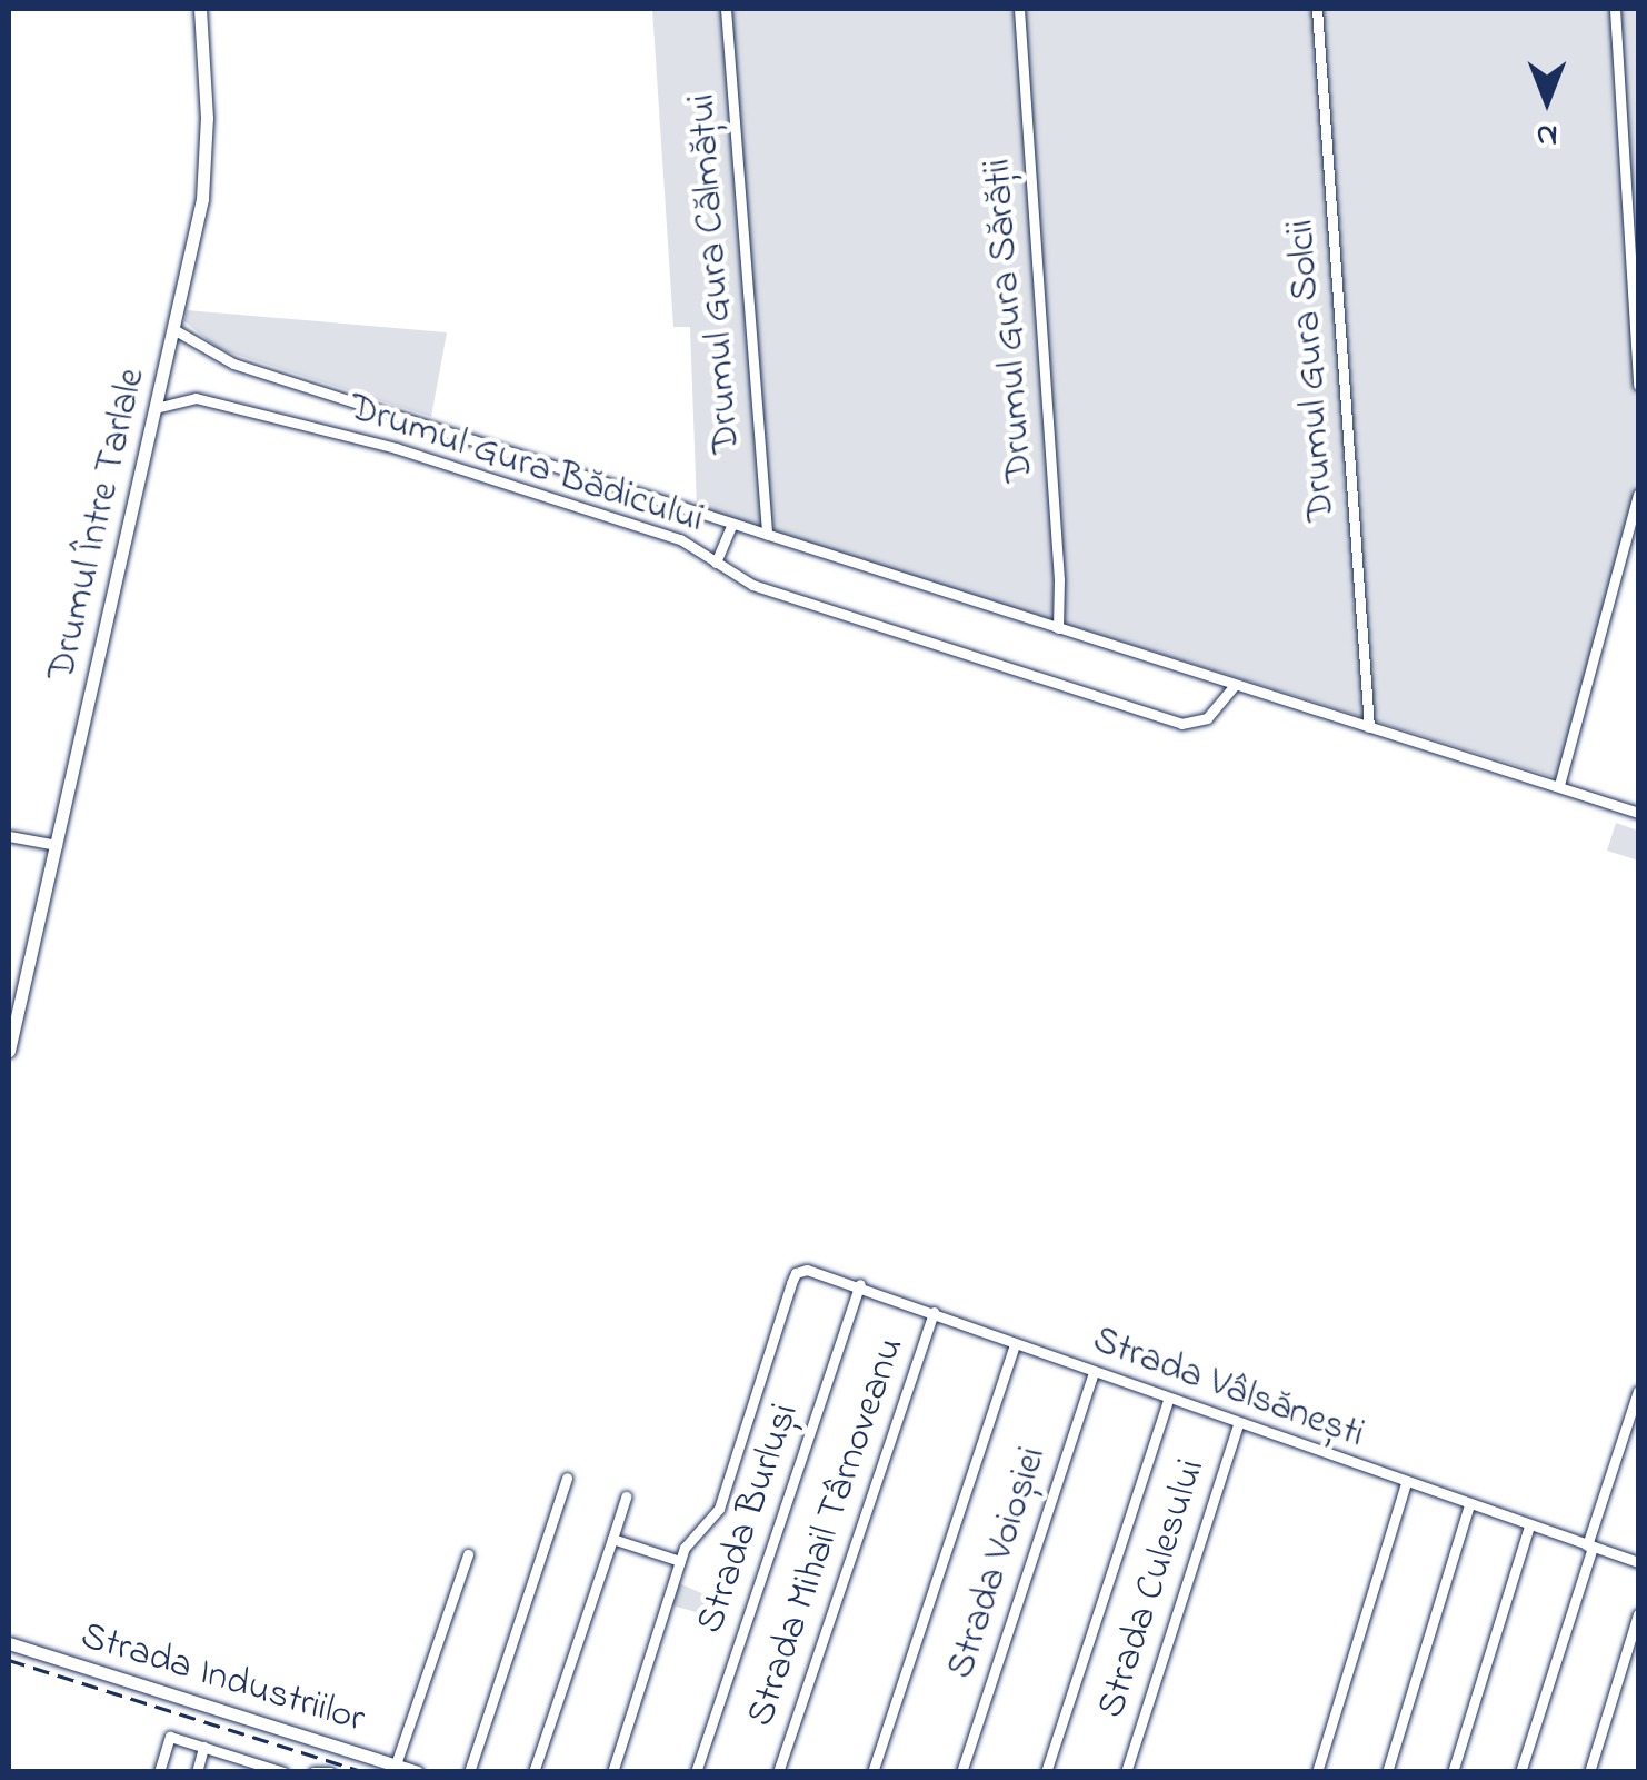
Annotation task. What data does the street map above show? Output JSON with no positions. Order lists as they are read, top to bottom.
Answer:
{
  "streets": {
    "main road": ["Drumul Între Tarlale", "Strada Industriilor"],
    "street": [
      "Drumul Gura Călmățui",
      "Drumul Gura Sărății",
      "Drumul Gura Solcii",
      "Drumul Gura Bădicului",
      "Strada Vâlsănești",
      "Strada Burluși",
      "Strada Mihail Târnoveanu",
      "Strada Voioșiei",
      "Strada Culesului"
    ]
  },
  "crossings": [
    ["Drumul Gura Călmățui", "Drumul Gura Bădicului"],
    ["Drumul Gura Sărății", "Drumul Gura Bădicului"],
    ["Drumul Gura Solcii", "Drumul Gura Bădicului"],
    ["Drumul Gura Bădicului", "Drumul Între Tarlale"],
    ["Strada Vâlsănești", "Strada Burluși"],
    ["Strada Vâlsănești", "Strada Mihail Târnoveanu"],
    ["Strada Vâlsănești", "Strada Voioșiei"],
    ["Strada Vâlsănești", "Strada Culesului"]
  ],
  "north": "bottom"
}
